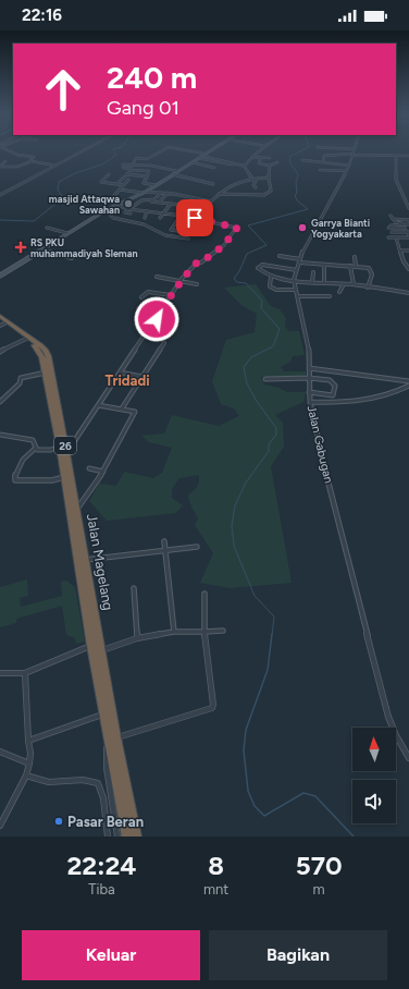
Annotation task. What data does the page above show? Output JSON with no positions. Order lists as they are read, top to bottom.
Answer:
{
  "streets": {
    "highway": ["26", "Jalan Magelang"],
    "street": ["Jalan Gabugan"]
  },
  "districts": ["Tridadi"],
  "places": {
    "other": ["masjid Attaqwa Sawahan", "Garrya Bianti Yogyakarta", "Pasar Beran"],
    "health": ["RS PKU muhammadiyah Sleman"]
  },
  "north": "top",
  "page": {
    "status": "22:16",
    "turn": ["240 m", "Gang 01"],
    "eta": [
      "22:24",
      "Tiba",
      "8",
      "mnt",
      "570",
      "m"
    ],
    "buttons": ["Keluar", "Bagikan"]
  }
}
